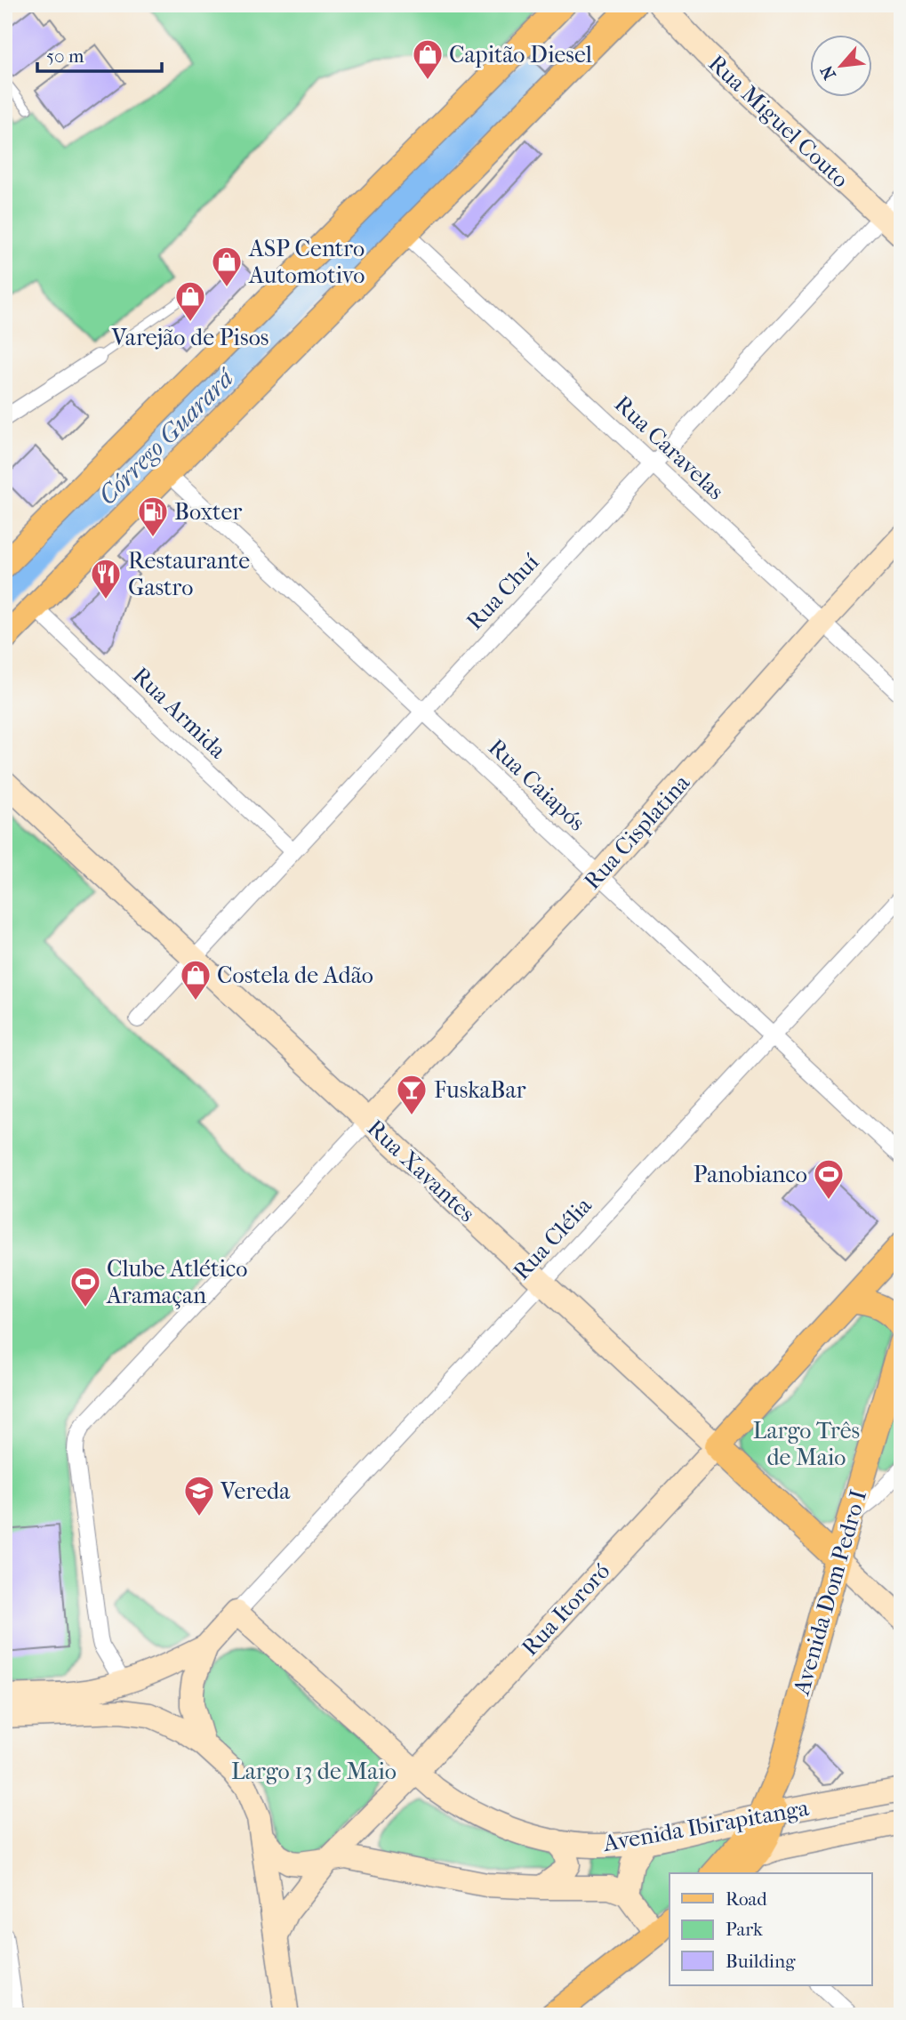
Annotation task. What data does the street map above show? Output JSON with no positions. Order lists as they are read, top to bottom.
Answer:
{
  "streets": {
    "main road": ["Rua Xavantes", "Avenida Dom Pedro I"],
    "street": [
      "Rua Miguel Couto",
      "Rua Caravelas",
      "Rua Chuí",
      "Rua Armida",
      "Rua Caiapós",
      "Rua Cisplatina",
      "Rua Clélia",
      "Rua Itororó",
      "Avenida Ibirapitanga"
    ]
  },
  "crossings": [
    ["Rua Miguel Couto", "Rua Chuí"],
    ["Rua Caravelas", "Rua Chuí"],
    ["Rua Caravelas", "Rua Cisplatina"],
    ["Rua Chuí", "Rua Armida"],
    ["Rua Chuí", "Rua Caiapós"],
    ["Rua Chuí", "Rua Xavantes"],
    ["Rua Caiapós", "Rua Cisplatina"],
    ["Rua Caiapós", "Rua Clélia"],
    ["Rua Cisplatina", "Rua Xavantes"],
    ["Rua Xavantes", "Rua Clélia"],
    ["Rua Xavantes", "Avenida Dom Pedro I"],
    ["Rua Xavantes", "Rua Itororó"],
    ["Avenida Dom Pedro I", "Avenida Ibirapitanga"],
    ["Rua Itororó", "Avenida Ibirapitanga"]
  ],
  "water": ["Córrego Guarará"],
  "parks": ["Largo Três de Maio", "Largo 13 de Maio"],
  "places": {
    "shop": [
      "Capitão Diesel",
      "ASP Centro Automotivo",
      "Varejão de Pisos",
      "Costela de Adão"
    ],
    "fuel station": ["Boxter"],
    "restaurant": ["Restaurante Gastro"],
    "bar": ["FuskaBar"],
    "sports": ["Panobianco", "Clube Atlético Aramaçan"],
    "school or university": ["Vereda"]
  },
  "legend": ["Road", "Park", "Building"],
  "scale_bar": "50 m",
  "north": "bottom left"
}
